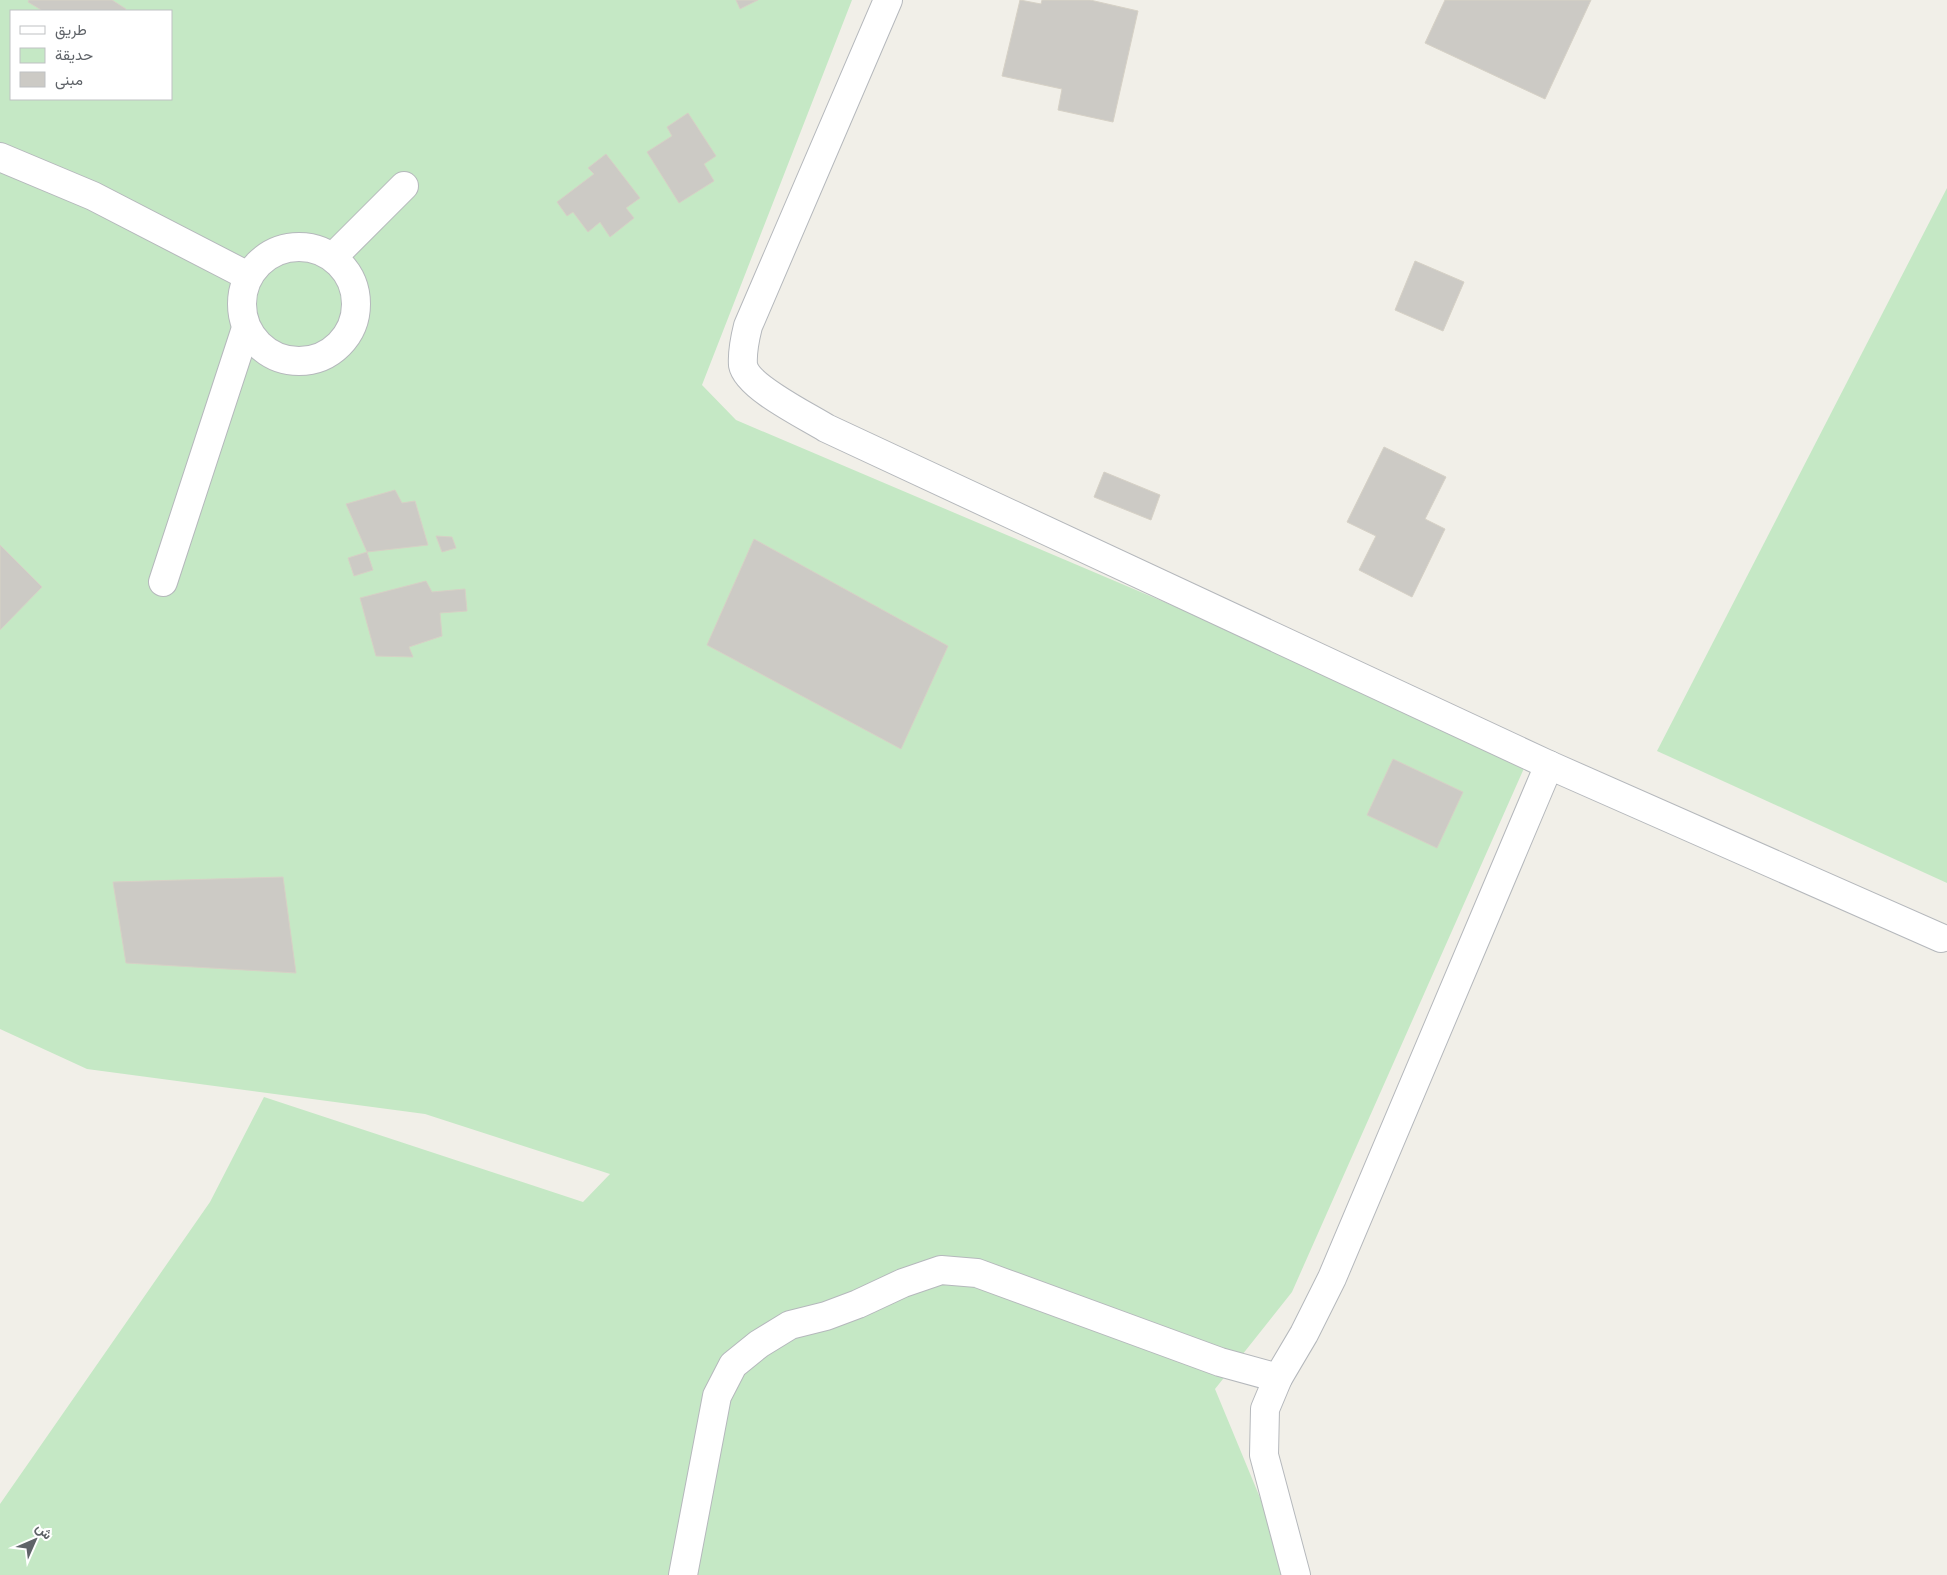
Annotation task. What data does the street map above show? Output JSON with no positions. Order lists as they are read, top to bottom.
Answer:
{
  "legend": ["طريق", "حديقة", "مبنى"],
  "north": "top right"
}
